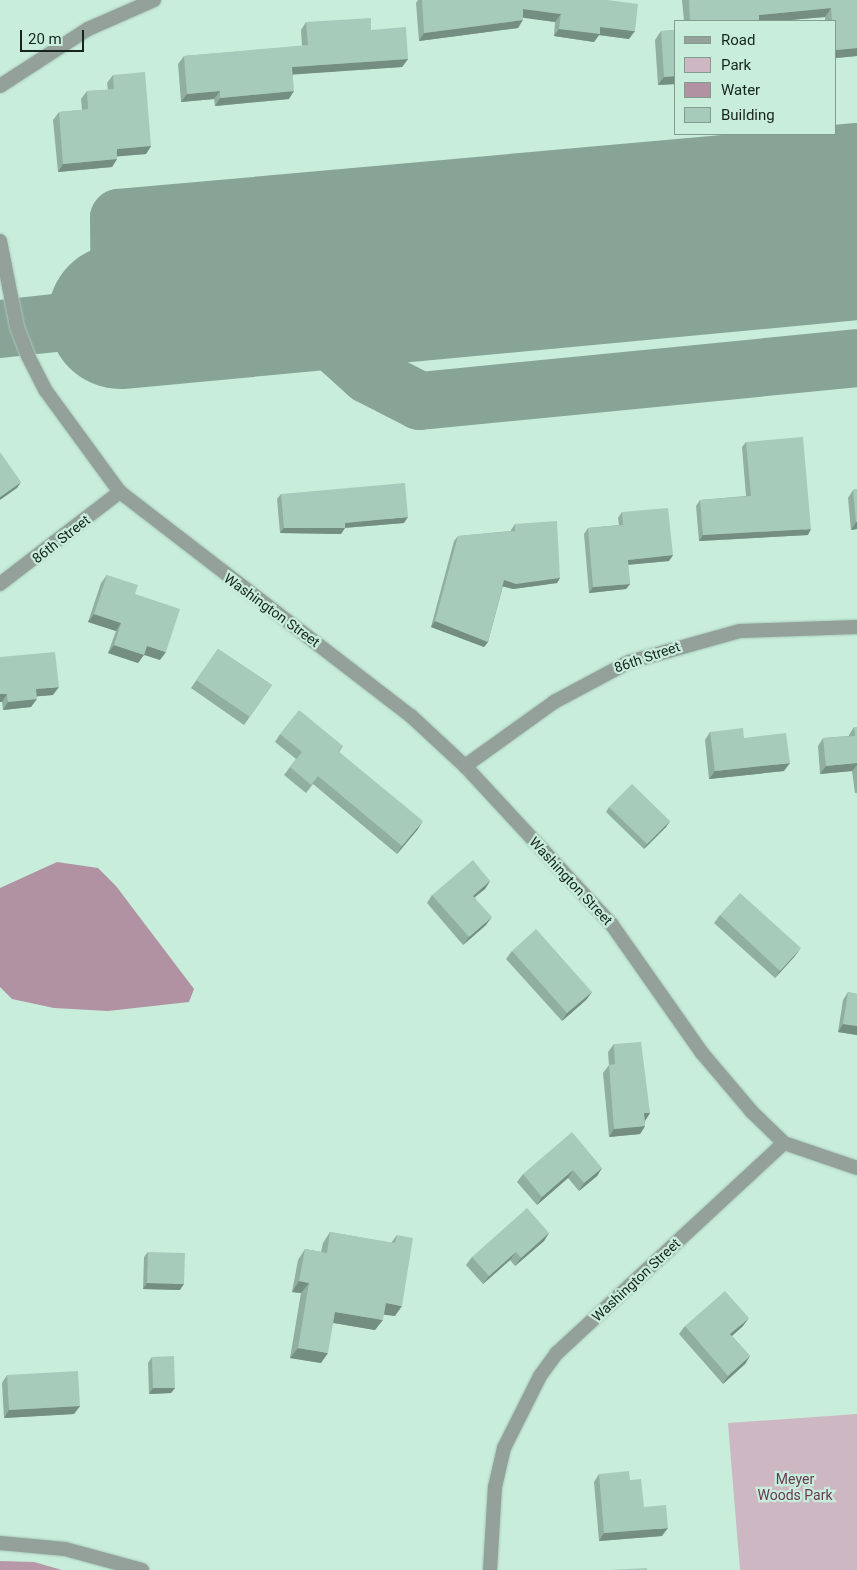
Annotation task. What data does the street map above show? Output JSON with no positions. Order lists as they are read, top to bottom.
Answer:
{
  "streets": {
    "street": ["86th Street", "Washington Street"]
  },
  "crossings": [
    ["86th Street", "Washington Street"]
  ],
  "parks": ["Meyer Woods Park"],
  "legend": [
    "Road",
    "Park",
    "Water",
    "Building"
  ],
  "scale_bar": "20 m"
}
